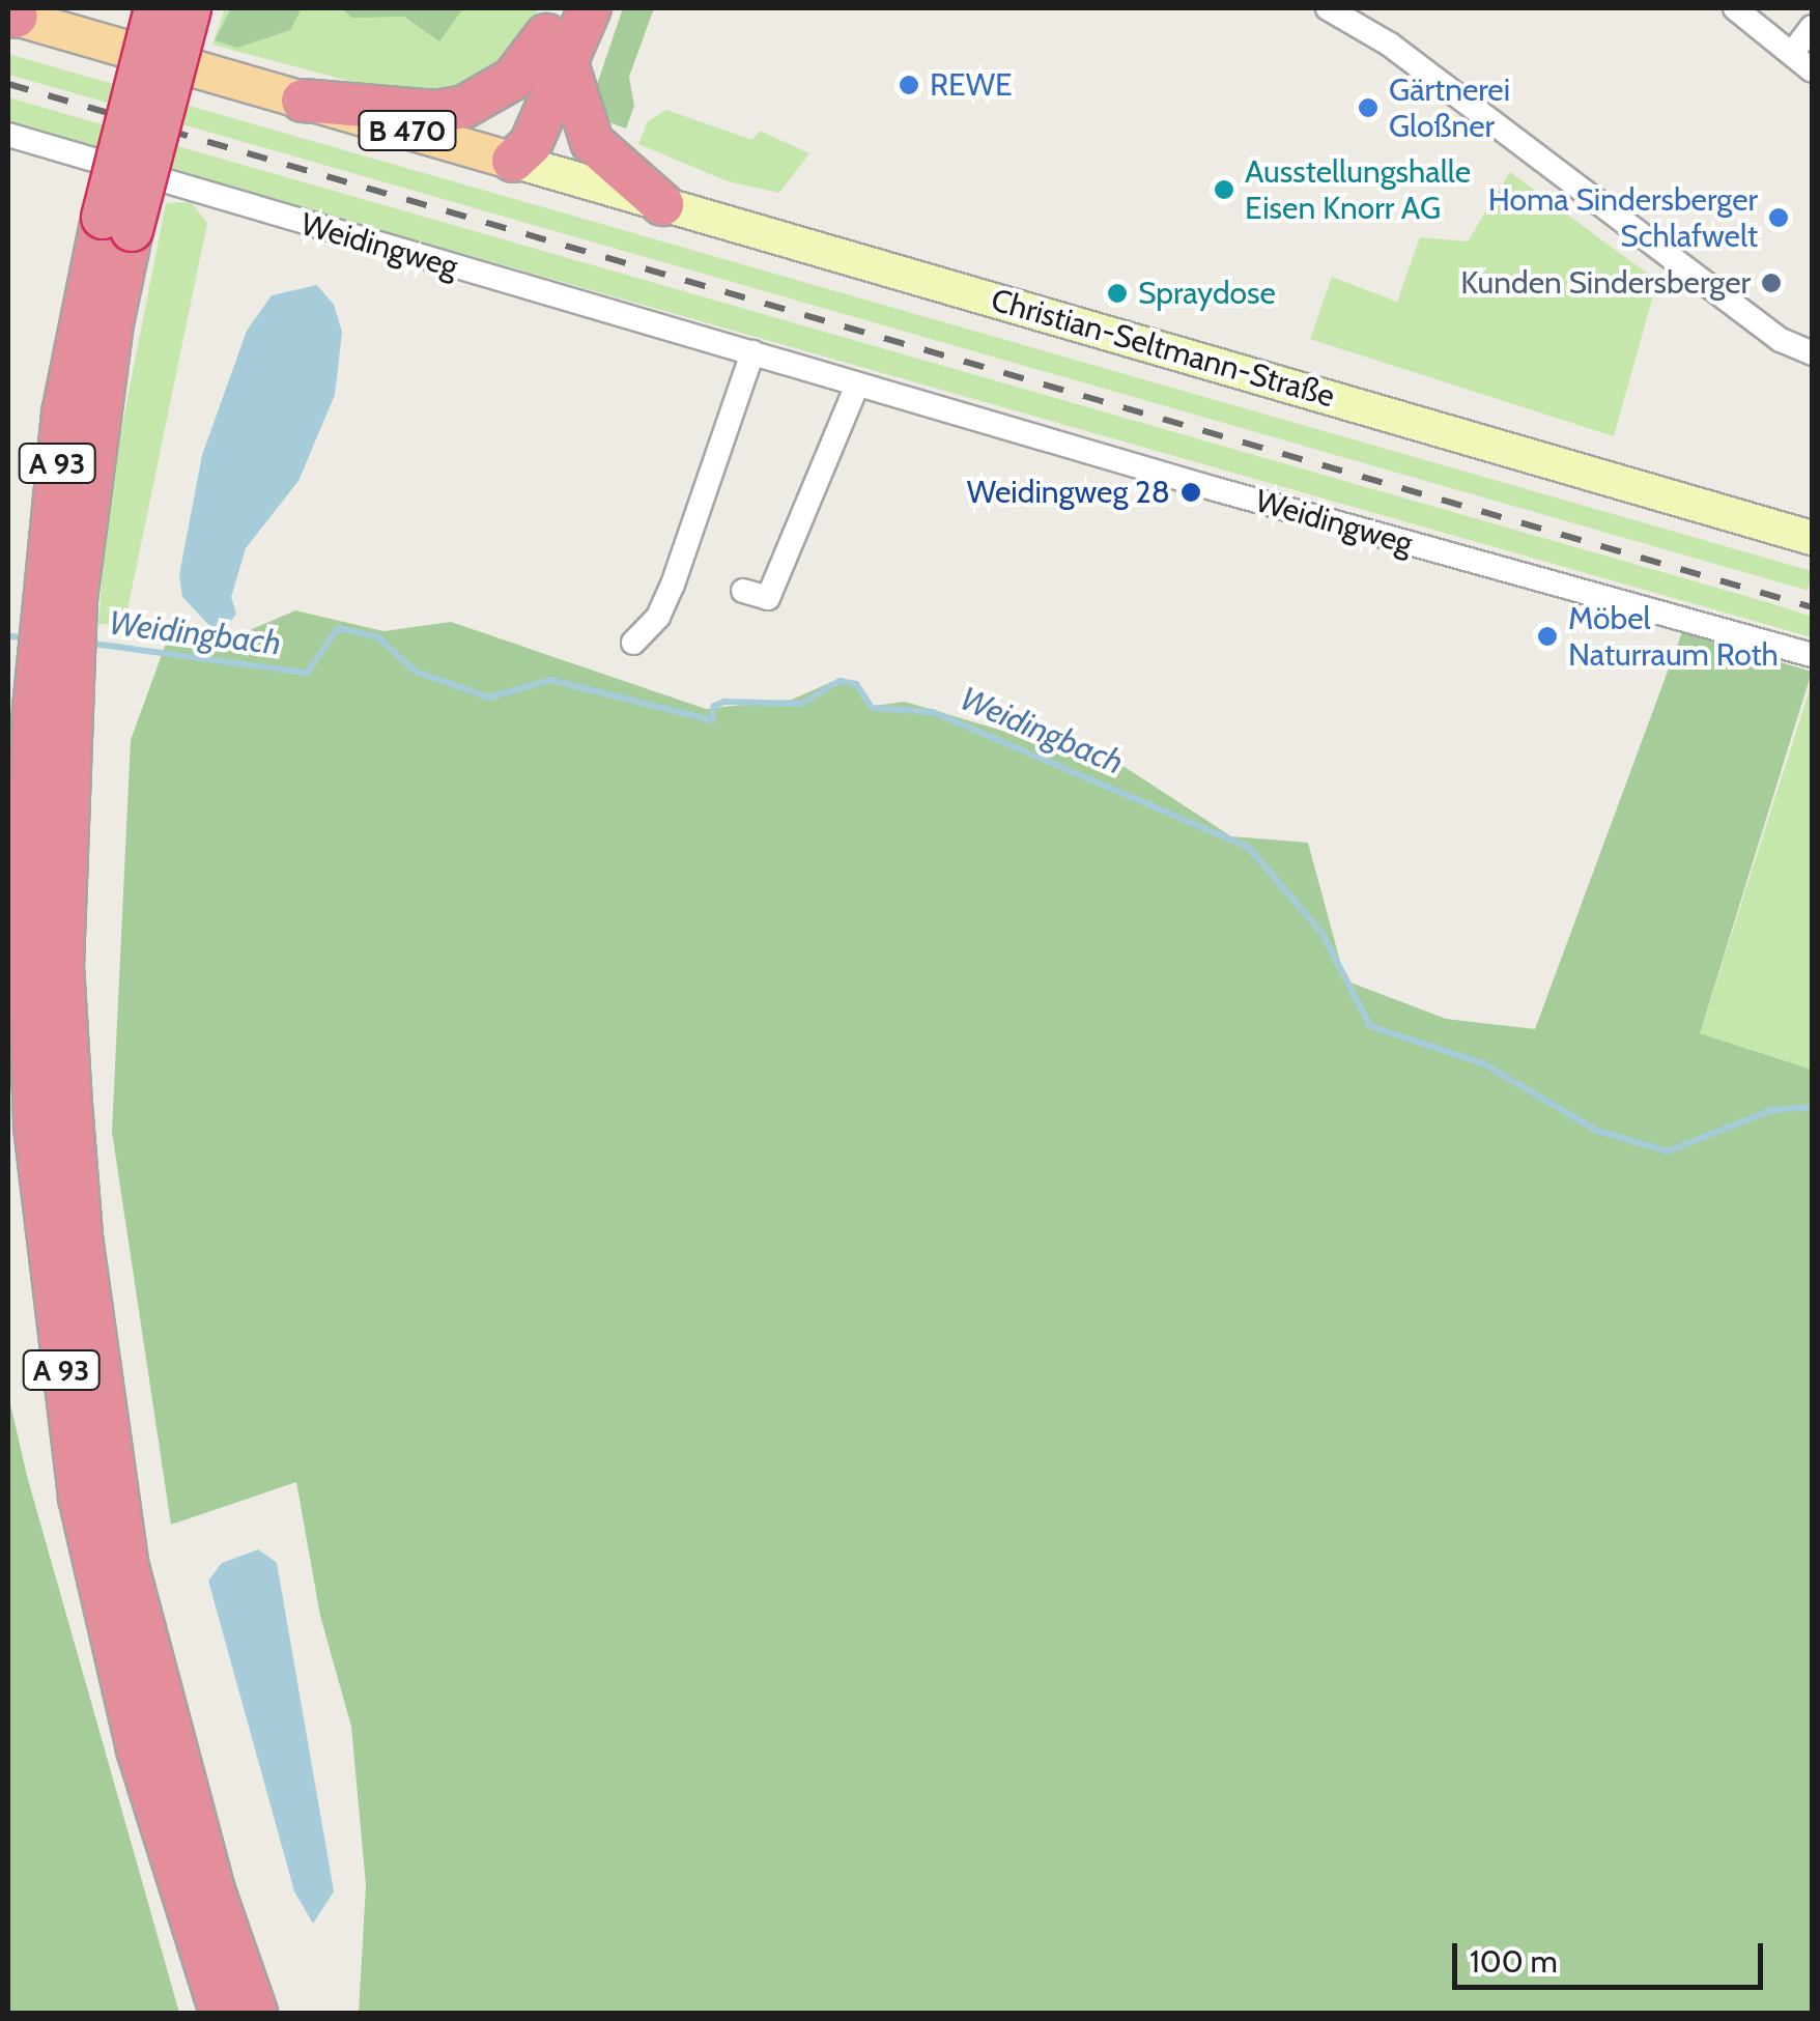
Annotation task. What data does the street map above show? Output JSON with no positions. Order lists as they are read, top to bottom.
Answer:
{
  "streets": {
    "highway": ["A 93"],
    "main road": ["B 470", "Christian-Seltmann-Straße"],
    "street": ["Weidingweg"]
  },
  "crossings": [
    ["B 470", "Christian-Seltmann-Straße"]
  ],
  "water": ["Weidingbach"],
  "places": [
    "REWE",
    "Gärtnerei Gloßner",
    "Ausstellungshalle Eisen Knorr AG",
    "Homa Sindersberger Schlafwelt",
    "Kunden Sindersberger",
    "Spraydose",
    "Weidingweg 28",
    "Möbel Naturraum Roth"
  ],
  "scale_bar": "100 m"
}
